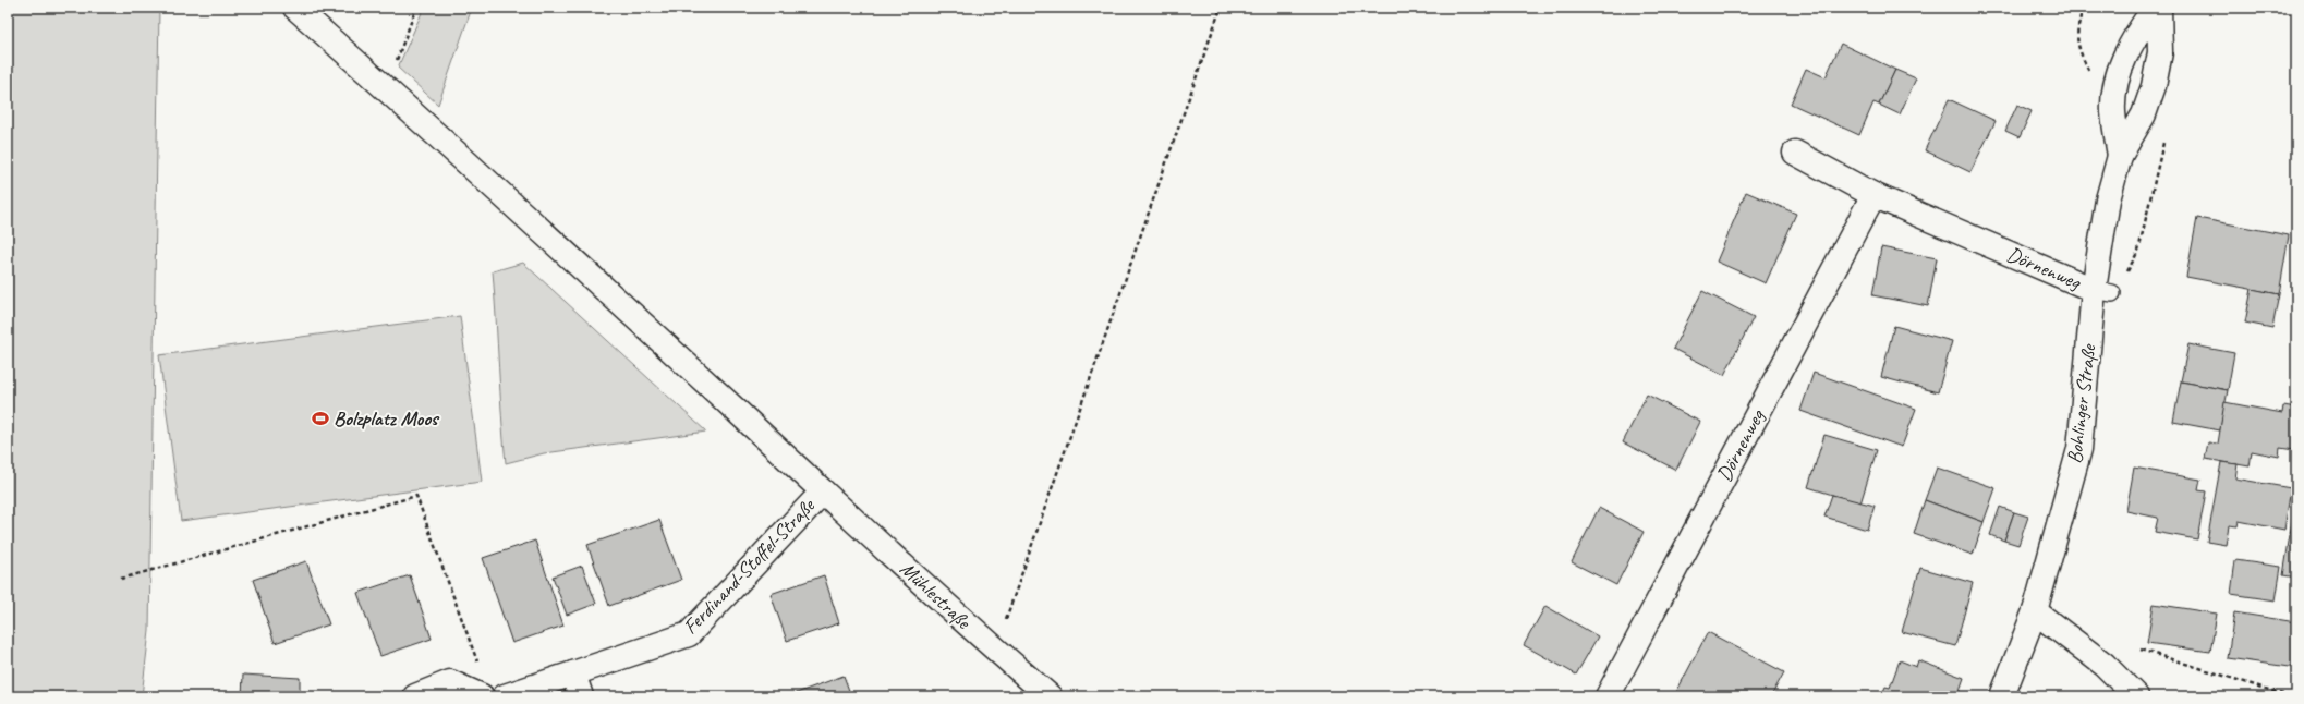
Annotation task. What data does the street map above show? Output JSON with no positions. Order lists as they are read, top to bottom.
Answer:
{
  "streets": {
    "street": [
      "Dörnenweg",
      "Bohlinger Straße",
      "Ferdinand-Stoffel-Straße",
      "Mühlestraße"
    ]
  },
  "crossings": [
    ["Dörnenweg", "Bohlinger Straße"],
    ["Ferdinand-Stoffel-Straße", "Mühlestraße"]
  ],
  "places": {
    "sports": ["Bolzplatz Moos"]
  }
}
